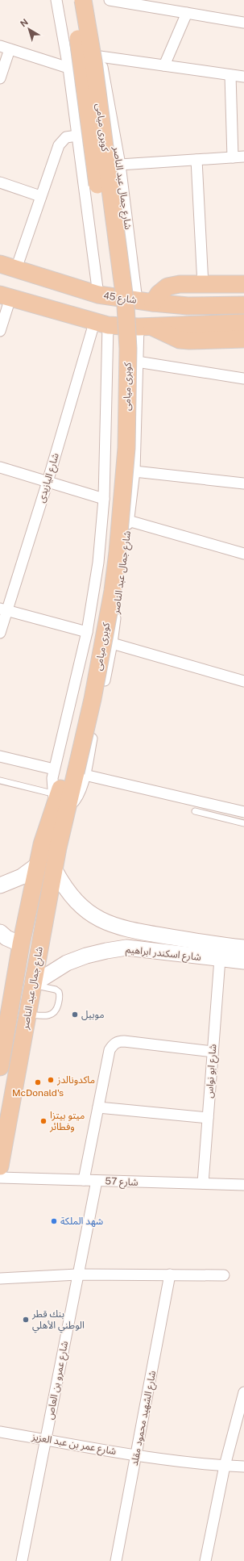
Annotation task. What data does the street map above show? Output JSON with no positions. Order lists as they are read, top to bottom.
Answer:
{
  "streets": {
    "main road": ["كوبرى ميامى", "شارع جمال عبد الناصر", "شارع 45"],
    "street": [
      "شارع اليازيدى",
      "شارع اسكندر ابراهيم",
      "شارع ابو نواس",
      "شارع 57",
      "شارع عمرو بن العاص",
      "شارع الشهيد محمود مقلد",
      "شارع عمر بن عبد العزيز"
    ]
  },
  "crossings": [
    ["كوبرى ميامى", "شارع جمال عبد الناصر"],
    ["شارع جمال عبد الناصر", "شارع 45"],
    ["شارع جمال عبد الناصر", "شارع اليازيدى"],
    ["شارع جمال عبد الناصر", "شارع اسكندر ابراهيم"],
    ["شارع اسكندر ابراهيم", "شارع ابو نواس"],
    ["شارع ابو نواس", "شارع 57"],
    ["شارع 57", "شارع عمرو بن العاص"],
    ["شارع عمرو بن العاص", "شارع عمر بن عبد العزيز"],
    ["شارع الشهيد محمود مقلد", "شارع عمر بن عبد العزيز"]
  ],
  "places": [
    "موبيل",
    "ماكدونالدز",
    "McDonald's",
    "ميتو بيتزا وفطائر",
    "شهد الملكة",
    "بنك قطر الوطني الأهلي"
  ],
  "north": "top left"
}
